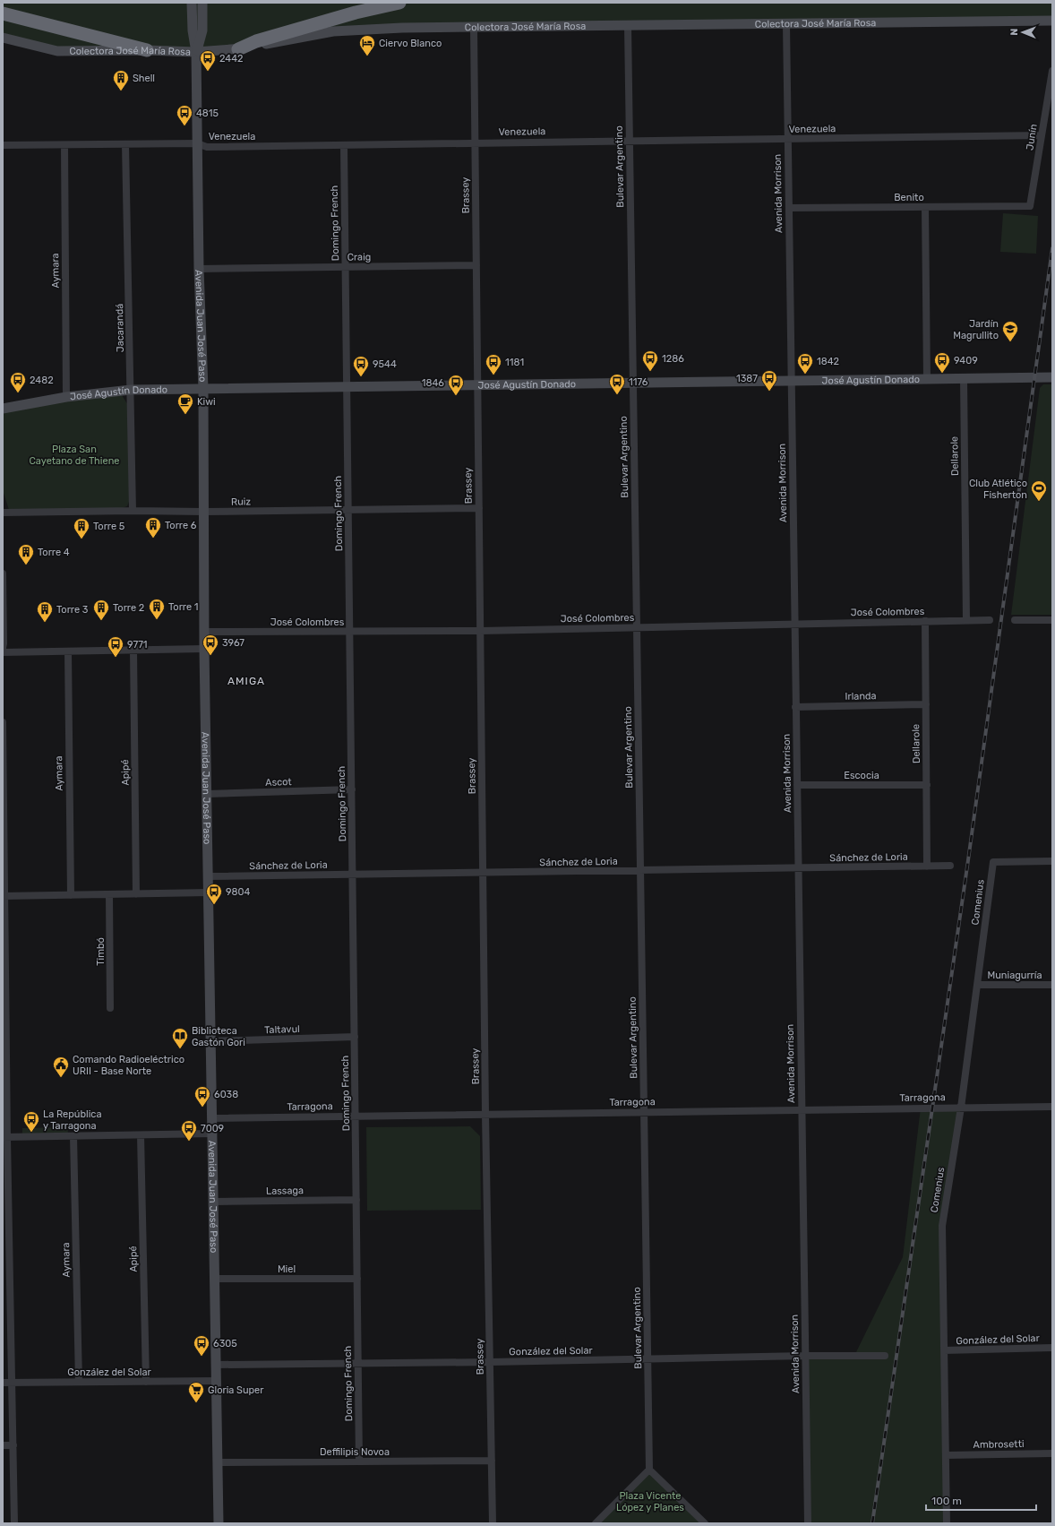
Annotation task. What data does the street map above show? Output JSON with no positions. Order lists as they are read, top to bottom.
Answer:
{
  "streets": {
    "main road": ["Colectora José María Rosa", "Avenida Juan José Paso", "José Agustín Donado"],
    "street": [
      "Venezuela",
      "Junín",
      "Bulevar Argentino",
      "Avenida Morrison",
      "Brassey",
      "Benito",
      "Domingo French",
      "Craig",
      "Aymara",
      "Jacarandá",
      "Dellarole",
      "Ruiz",
      "José Colombres",
      "Irlanda",
      "Apipé",
      "Escocia",
      "Ascot",
      "Sánchez de Loria",
      "Comenius",
      "Timbó",
      "Muniagurría",
      "Taltavul",
      "Tarragona",
      "Lassaga",
      "Miel",
      "González del Solar",
      "Ambrosetti",
      "Deffilipis Novoa"
    ]
  },
  "crossings": [
    ["Colectora José María Rosa", "Bulevar Argentino"],
    ["Colectora José María Rosa", "Avenida Morrison"],
    ["Colectora José María Rosa", "Brassey"],
    ["Colectora José María Rosa", "Avenida Juan José Paso"],
    ["Venezuela", "Junín"],
    ["Venezuela", "Bulevar Argentino"],
    ["Venezuela", "Avenida Morrison"],
    ["Venezuela", "Brassey"],
    ["Venezuela", "Domingo French"],
    ["Venezuela", "Aymara"],
    ["Venezuela", "Avenida Juan José Paso"],
    ["Venezuela", "Jacarandá"],
    ["Junín", "Benito"],
    ["Bulevar Argentino", "José Agustín Donado"],
    ["Bulevar Argentino", "José Colombres"],
    ["Bulevar Argentino", "Sánchez de Loria"],
    ["Bulevar Argentino", "Tarragona"],
    ["Bulevar Argentino", "González del Solar"],
    ["Avenida Morrison", "Benito"],
    ["Avenida Morrison", "José Agustín Donado"],
    ["Avenida Morrison", "José Colombres"],
    ["Avenida Morrison", "Irlanda"],
    ["Avenida Morrison", "Escocia"],
    ["Avenida Morrison", "Sánchez de Loria"],
    ["Avenida Morrison", "Tarragona"],
    ["Avenida Morrison", "González del Solar"],
    ["Brassey", "Craig"],
    ["Brassey", "José Agustín Donado"],
    ["Brassey", "Ruiz"],
    ["Brassey", "José Colombres"],
    ["Brassey", "Sánchez de Loria"],
    ["Brassey", "Tarragona"],
    ["Brassey", "González del Solar"],
    ["Brassey", "Deffilipis Novoa"],
    ["Domingo French", "Craig"],
    ["Domingo French", "José Agustín Donado"],
    ["Domingo French", "Ruiz"],
    ["Domingo French", "José Colombres"],
    ["Domingo French", "Ascot"],
    ["Domingo French", "Sánchez de Loria"],
    ["Domingo French", "Taltavul"],
    ["Domingo French", "Tarragona"],
    ["Domingo French", "Lassaga"],
    ["Domingo French", "Miel"],
    ["Domingo French", "González del Solar"],
    ["Domingo French", "Deffilipis Novoa"],
    ["Craig", "Avenida Juan José Paso"],
    ["Aymara", "José Agustín Donado"],
    ["Aymara", "González del Solar"],
    ["Avenida Juan José Paso", "José Agustín Donado"],
    ["Avenida Juan José Paso", "Ruiz"],
    ["Avenida Juan José Paso", "José Colombres"],
    ["Avenida Juan José Paso", "Ascot"],
    ["Avenida Juan José Paso", "Sánchez de Loria"],
    ["Avenida Juan José Paso", "Taltavul"],
    ["Avenida Juan José Paso", "Tarragona"],
    ["Avenida Juan José Paso", "Lassaga"],
    ["Avenida Juan José Paso", "Miel"],
    ["Avenida Juan José Paso", "González del Solar"],
    ["Avenida Juan José Paso", "Deffilipis Novoa"],
    ["Jacarandá", "José Agustín Donado"],
    ["Jacarandá", "Ruiz"],
    ["José Agustín Donado", "Dellarole"],
    ["Dellarole", "José Colombres"],
    ["Dellarole", "Irlanda"],
    ["Dellarole", "Escocia"],
    ["Dellarole", "Sánchez de Loria"],
    ["Apipé", "González del Solar"],
    ["Comenius", "Muniagurría"],
    ["Comenius", "Tarragona"],
    ["Comenius", "González del Solar"],
    ["Comenius", "Ambrosetti"]
  ],
  "districts": ["AMIGA"],
  "parks": ["Plaza San Cayetano de Thiene", "Plaza Vicente López y Planes"],
  "places": {
    "hotel": ["Ciervo Blanco"],
    "bus stop": [
      "2442",
      "4815",
      "1286",
      "9409",
      "1842",
      "1181",
      "9544",
      "1387",
      "2482",
      "1176",
      "1846",
      "3967",
      "9771",
      "9804",
      "6038",
      "La República y Tarragona",
      "7009",
      "6305"
    ],
    "building": [
      "Shell",
      "Torre 6",
      "Torre 5",
      "Torre 4",
      "Torre 1",
      "Torre 2",
      "Torre 3"
    ],
    "school or university": ["Jardín Magrullito"],
    "cafe": ["Kiwi"],
    "sports": ["Club Atlético Fisherton"],
    "library": ["Biblioteca Gastón Gori"],
    "public building": ["Comando Radioeléctrico URII - Base Norte"],
    "supermarket": ["Gloria Super"]
  },
  "scale_bar": "100 m",
  "north": "left"
}
